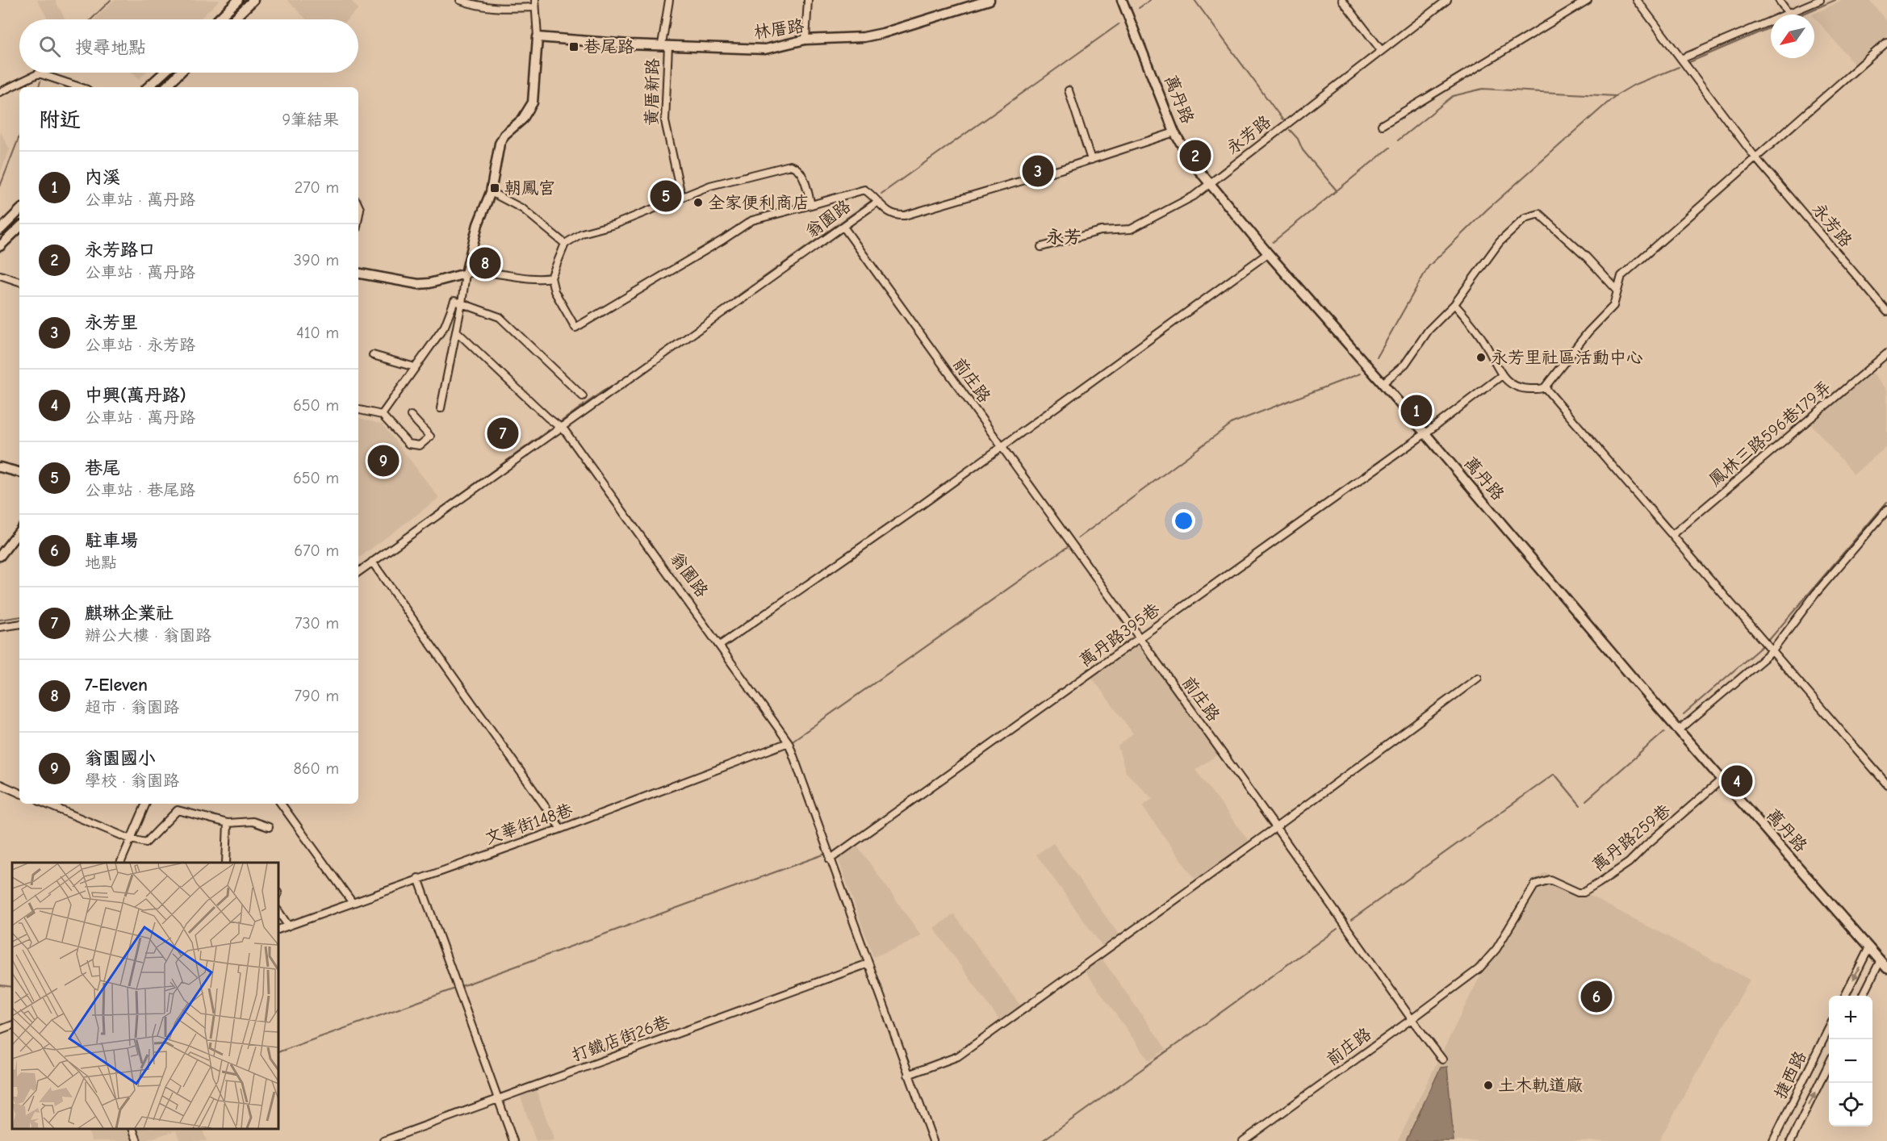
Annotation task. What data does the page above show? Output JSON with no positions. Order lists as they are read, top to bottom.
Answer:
{
  "streets": {
    "street": [
      "林厝路",
      "黃厝新路",
      "萬丹路",
      "永芳路",
      "翁園路",
      "前庄路",
      "鳳林三路596巷179弄",
      "萬丹路395巷",
      "文華街148巷",
      "萬丹路259巷",
      "打鐵店街26巷",
      "捷西路"
    ]
  },
  "crossings": [
    ["林厝路", "黃厝新路"],
    ["萬丹路", "永芳路"],
    ["萬丹路", "萬丹路395巷"],
    ["萬丹路", "萬丹路259巷"],
    ["翁園路", "前庄路"],
    ["翁園路", "萬丹路395巷"],
    ["翁園路", "文華街148巷"],
    ["翁園路", "打鐵店街26巷"],
    ["前庄路", "萬丹路395巷"],
    ["前庄路", "萬丹路259巷"]
  ],
  "districts": ["永芳"],
  "places": {
    "transit": ["巷尾路", "朝鳳宮"],
    "other": ["全家便利商店", "永芳里社區活動中心", "土木軌道廠"]
  },
  "north": "bottom left",
  "page": {
    "search": "搜尋地點",
    "heading": ["附近", "9筆結果"],
    "pins": [
      "2",
      "3",
      "5",
      "8",
      "1",
      "7",
      "9",
      "4",
      "6"
    ],
    "list": [
      {
        "mark": "1",
        "name": "內溪",
        "note": "公車站 · 萬丹路",
        "value": "270 m"
      },
      {
        "mark": "2",
        "name": "永芳路口",
        "note": "公車站 · 萬丹路",
        "value": "390 m"
      },
      {
        "mark": "3",
        "name": "永芳里",
        "note": "公車站 · 永芳路",
        "value": "410 m"
      },
      {
        "mark": "4",
        "name": "中興(萬丹路)",
        "note": "公車站 · 萬丹路",
        "value": "650 m"
      },
      {
        "mark": "5",
        "name": "巷尾",
        "note": "公車站 · 巷尾路",
        "value": "650 m"
      },
      {
        "mark": "6",
        "name": "駐車場",
        "note": "地點",
        "value": "670 m"
      },
      {
        "mark": "7",
        "name": "麒琳企業社",
        "note": "辦公大樓 · 翁園路",
        "value": "730 m"
      },
      {
        "mark": "8",
        "name": "7-Eleven",
        "note": "超市 · 翁園路",
        "value": "790 m"
      },
      {
        "mark": "9",
        "name": "翁園國小",
        "note": "學校 · 翁園路",
        "value": "860 m"
      }
    ],
    "map_buttons": ["+", "−"]
  }
}
